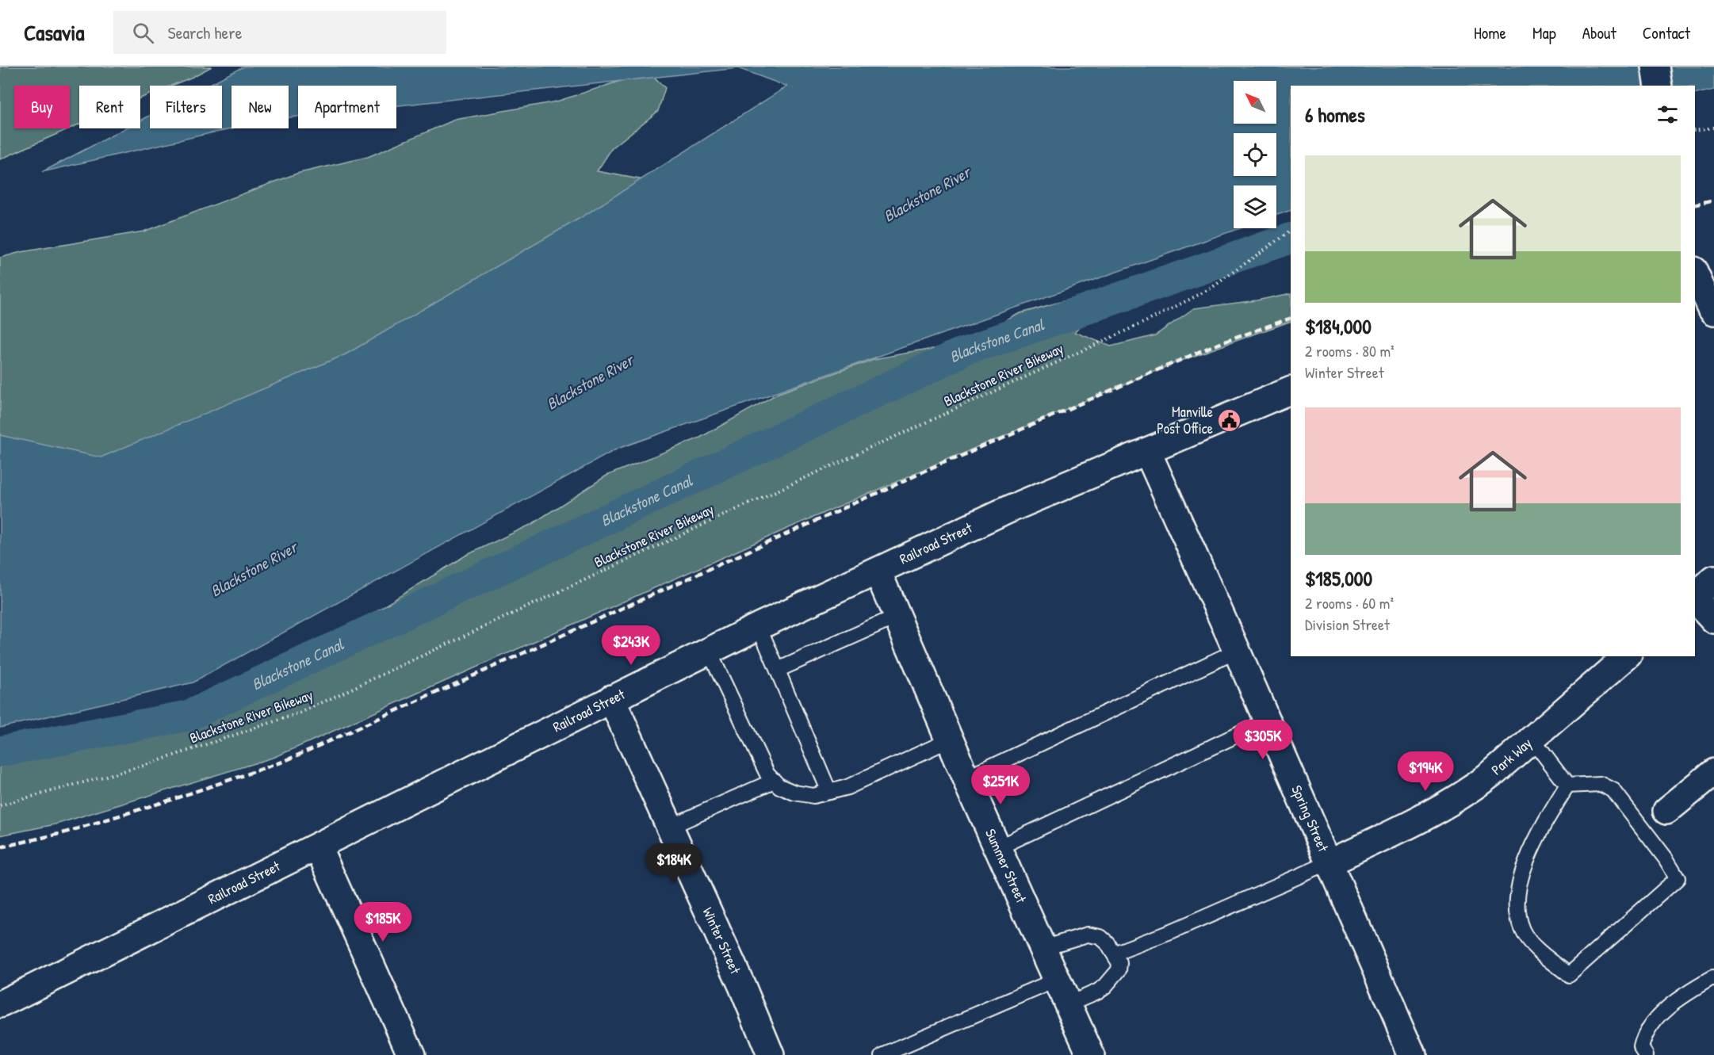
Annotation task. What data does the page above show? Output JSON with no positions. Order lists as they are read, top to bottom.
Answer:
{
  "streets": {
    "street": [
      "Railroad Street",
      "Park Way",
      "Spring Street",
      "Summer Street",
      "Winter Street"
    ],
    "path": ["Blackstone River Bikeway"]
  },
  "crossings": [
    ["Railroad Street", "Spring Street"],
    ["Railroad Street", "Summer Street"],
    ["Railroad Street", "Winter Street"],
    ["Park Way", "Spring Street"]
  ],
  "water": ["Blackstone River", "Blackstone Canal"],
  "places": {
    "public building": ["Manville Post Office"]
  },
  "north": "top left",
  "page": {
    "header": "Casavia",
    "search": "Search here",
    "nav": [
      "Home",
      "Map",
      "About",
      "Contact"
    ],
    "chip": [
      "Buy",
      "Rent",
      "Filters",
      "New",
      "Apartment"
    ],
    "heading": "6 homes",
    "list": [
      {
        "name": "$184,000",
        "note": "2 rooms · 80 m² · Winter Street"
      },
      {
        "name": "$185,000",
        "note": "2 rooms · 60 m² · Division Street"
      }
    ],
    "price": [
      "$243K",
      "$305K",
      "$194K",
      "$251K",
      "$184K",
      "$185K"
    ]
  }
}
